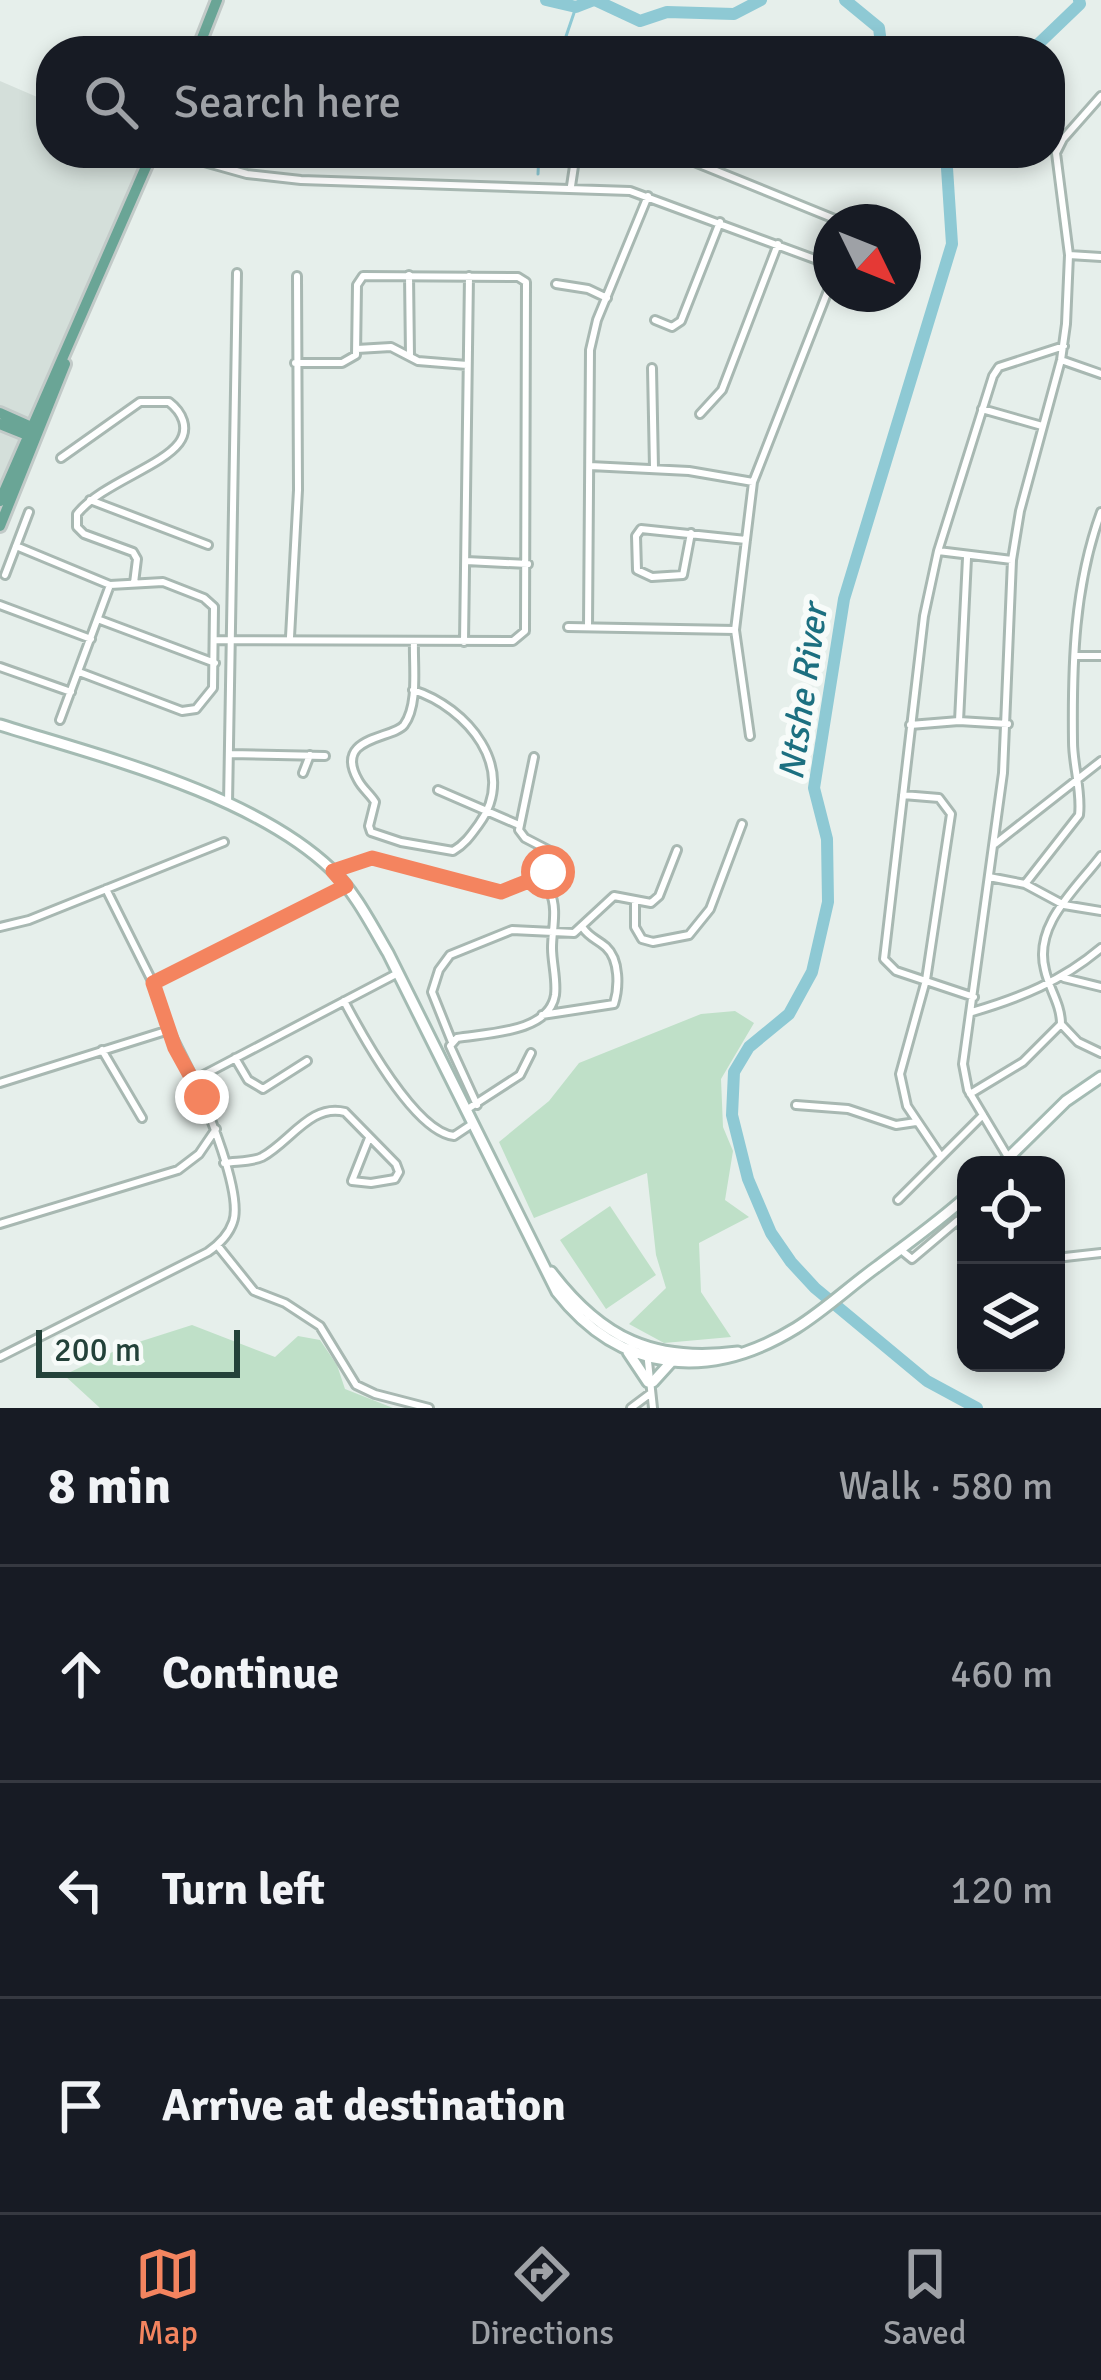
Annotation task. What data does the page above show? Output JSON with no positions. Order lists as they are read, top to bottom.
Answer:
{
  "water": ["Ntshe River"],
  "scale_bar": "200 m",
  "north": "bottom right",
  "page": {
    "search": "Search here",
    "scale": "200 m",
    "heading": ["8 min", "Walk · 580 m"],
    "list": [
      ["Continue", "460 m"],
      ["Turn left", "120 m"],
      "Arrive at destination"
    ],
    "nav": ["Map", "Directions", "Saved"]
  }
}
